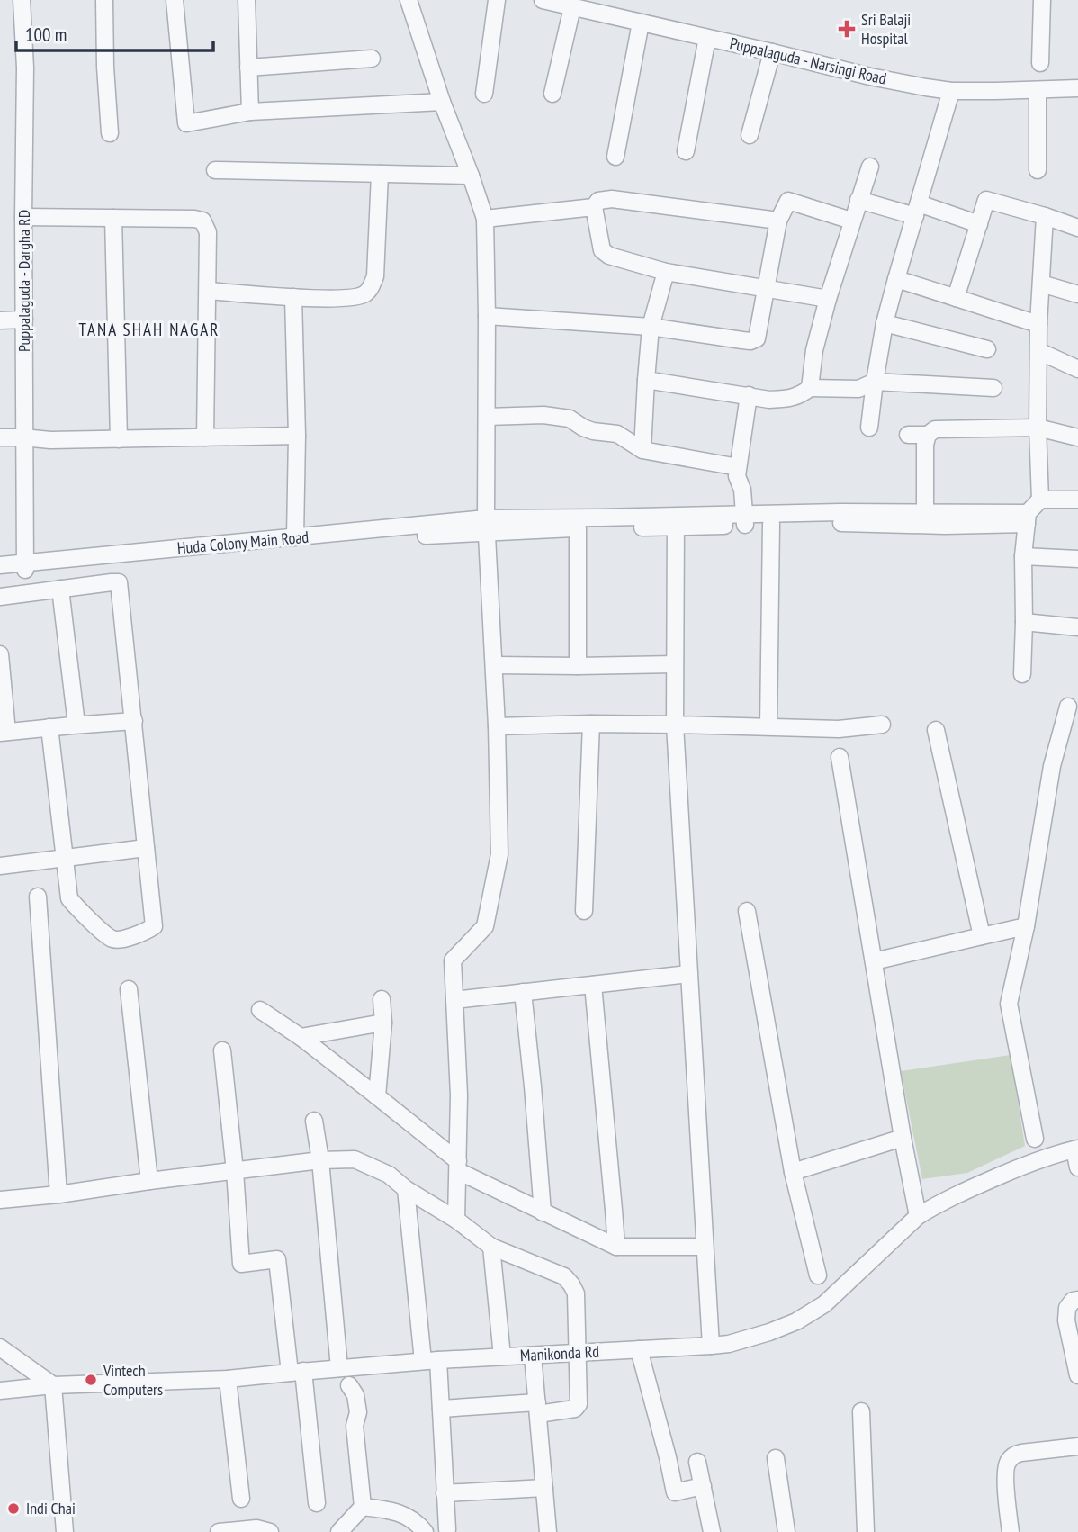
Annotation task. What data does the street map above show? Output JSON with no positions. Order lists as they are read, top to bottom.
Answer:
{
  "streets": {
    "street": [
      "Puppalaguda - Narsingi Road",
      "Puppalaguda - Dargha RD",
      "Huda Colony Main Road",
      "Manikonda Rd"
    ]
  },
  "crossings": [
    ["Puppalaguda - Dargha RD", "Huda Colony Main Road"]
  ],
  "districts": ["TANA SHAH NAGAR"],
  "places": {
    "health": ["Sri Balaji Hospital"],
    "other": ["Vintech Computers", "Indi Chai"]
  },
  "scale_bar": "100 m"
}
